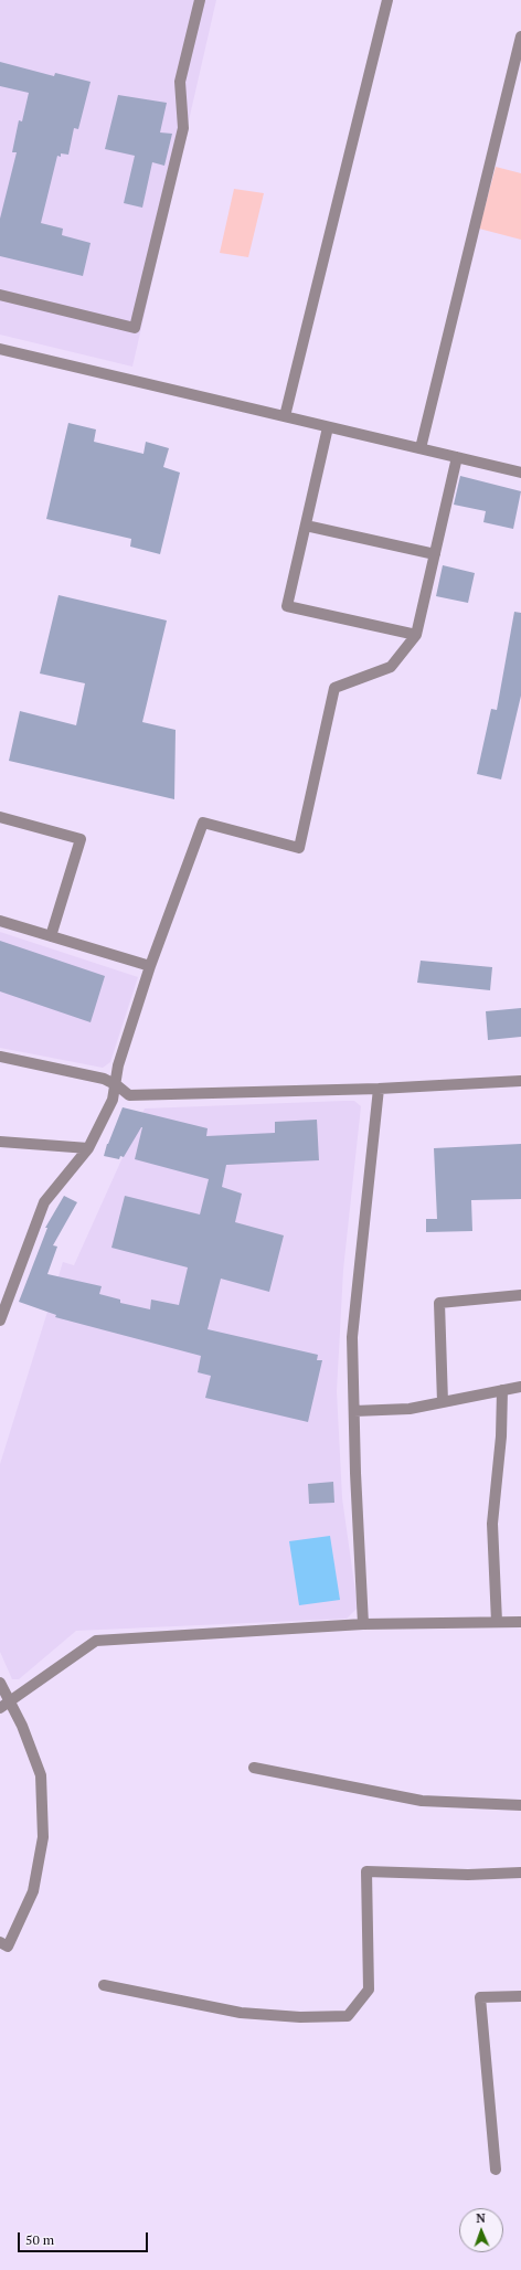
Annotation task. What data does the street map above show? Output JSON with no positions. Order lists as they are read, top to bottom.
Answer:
{
  "scale_bar": "50 m",
  "north": "top"
}
